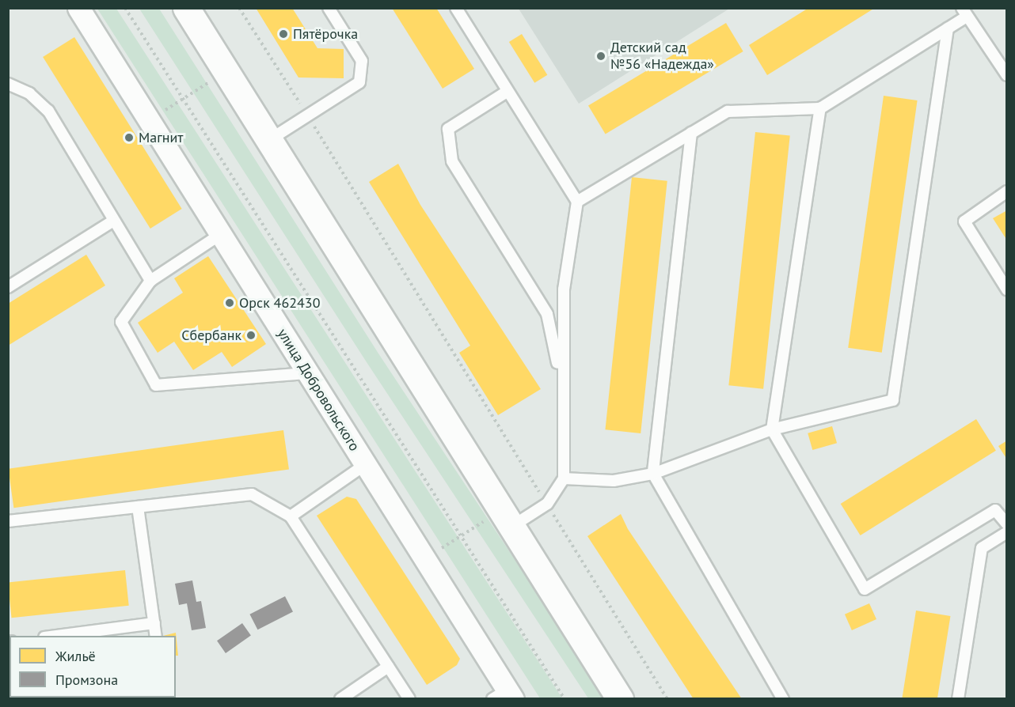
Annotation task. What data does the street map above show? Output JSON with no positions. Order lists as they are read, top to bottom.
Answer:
{
  "streets": {
    "street": ["улица Добровольского"]
  },
  "places": [
    "Пятёрочка",
    "Детский сад №56 «Надежда»",
    "Магнит",
    "Орск 462430",
    "Сбербанк"
  ],
  "legend": ["Жильё", "Промзона"]
}
